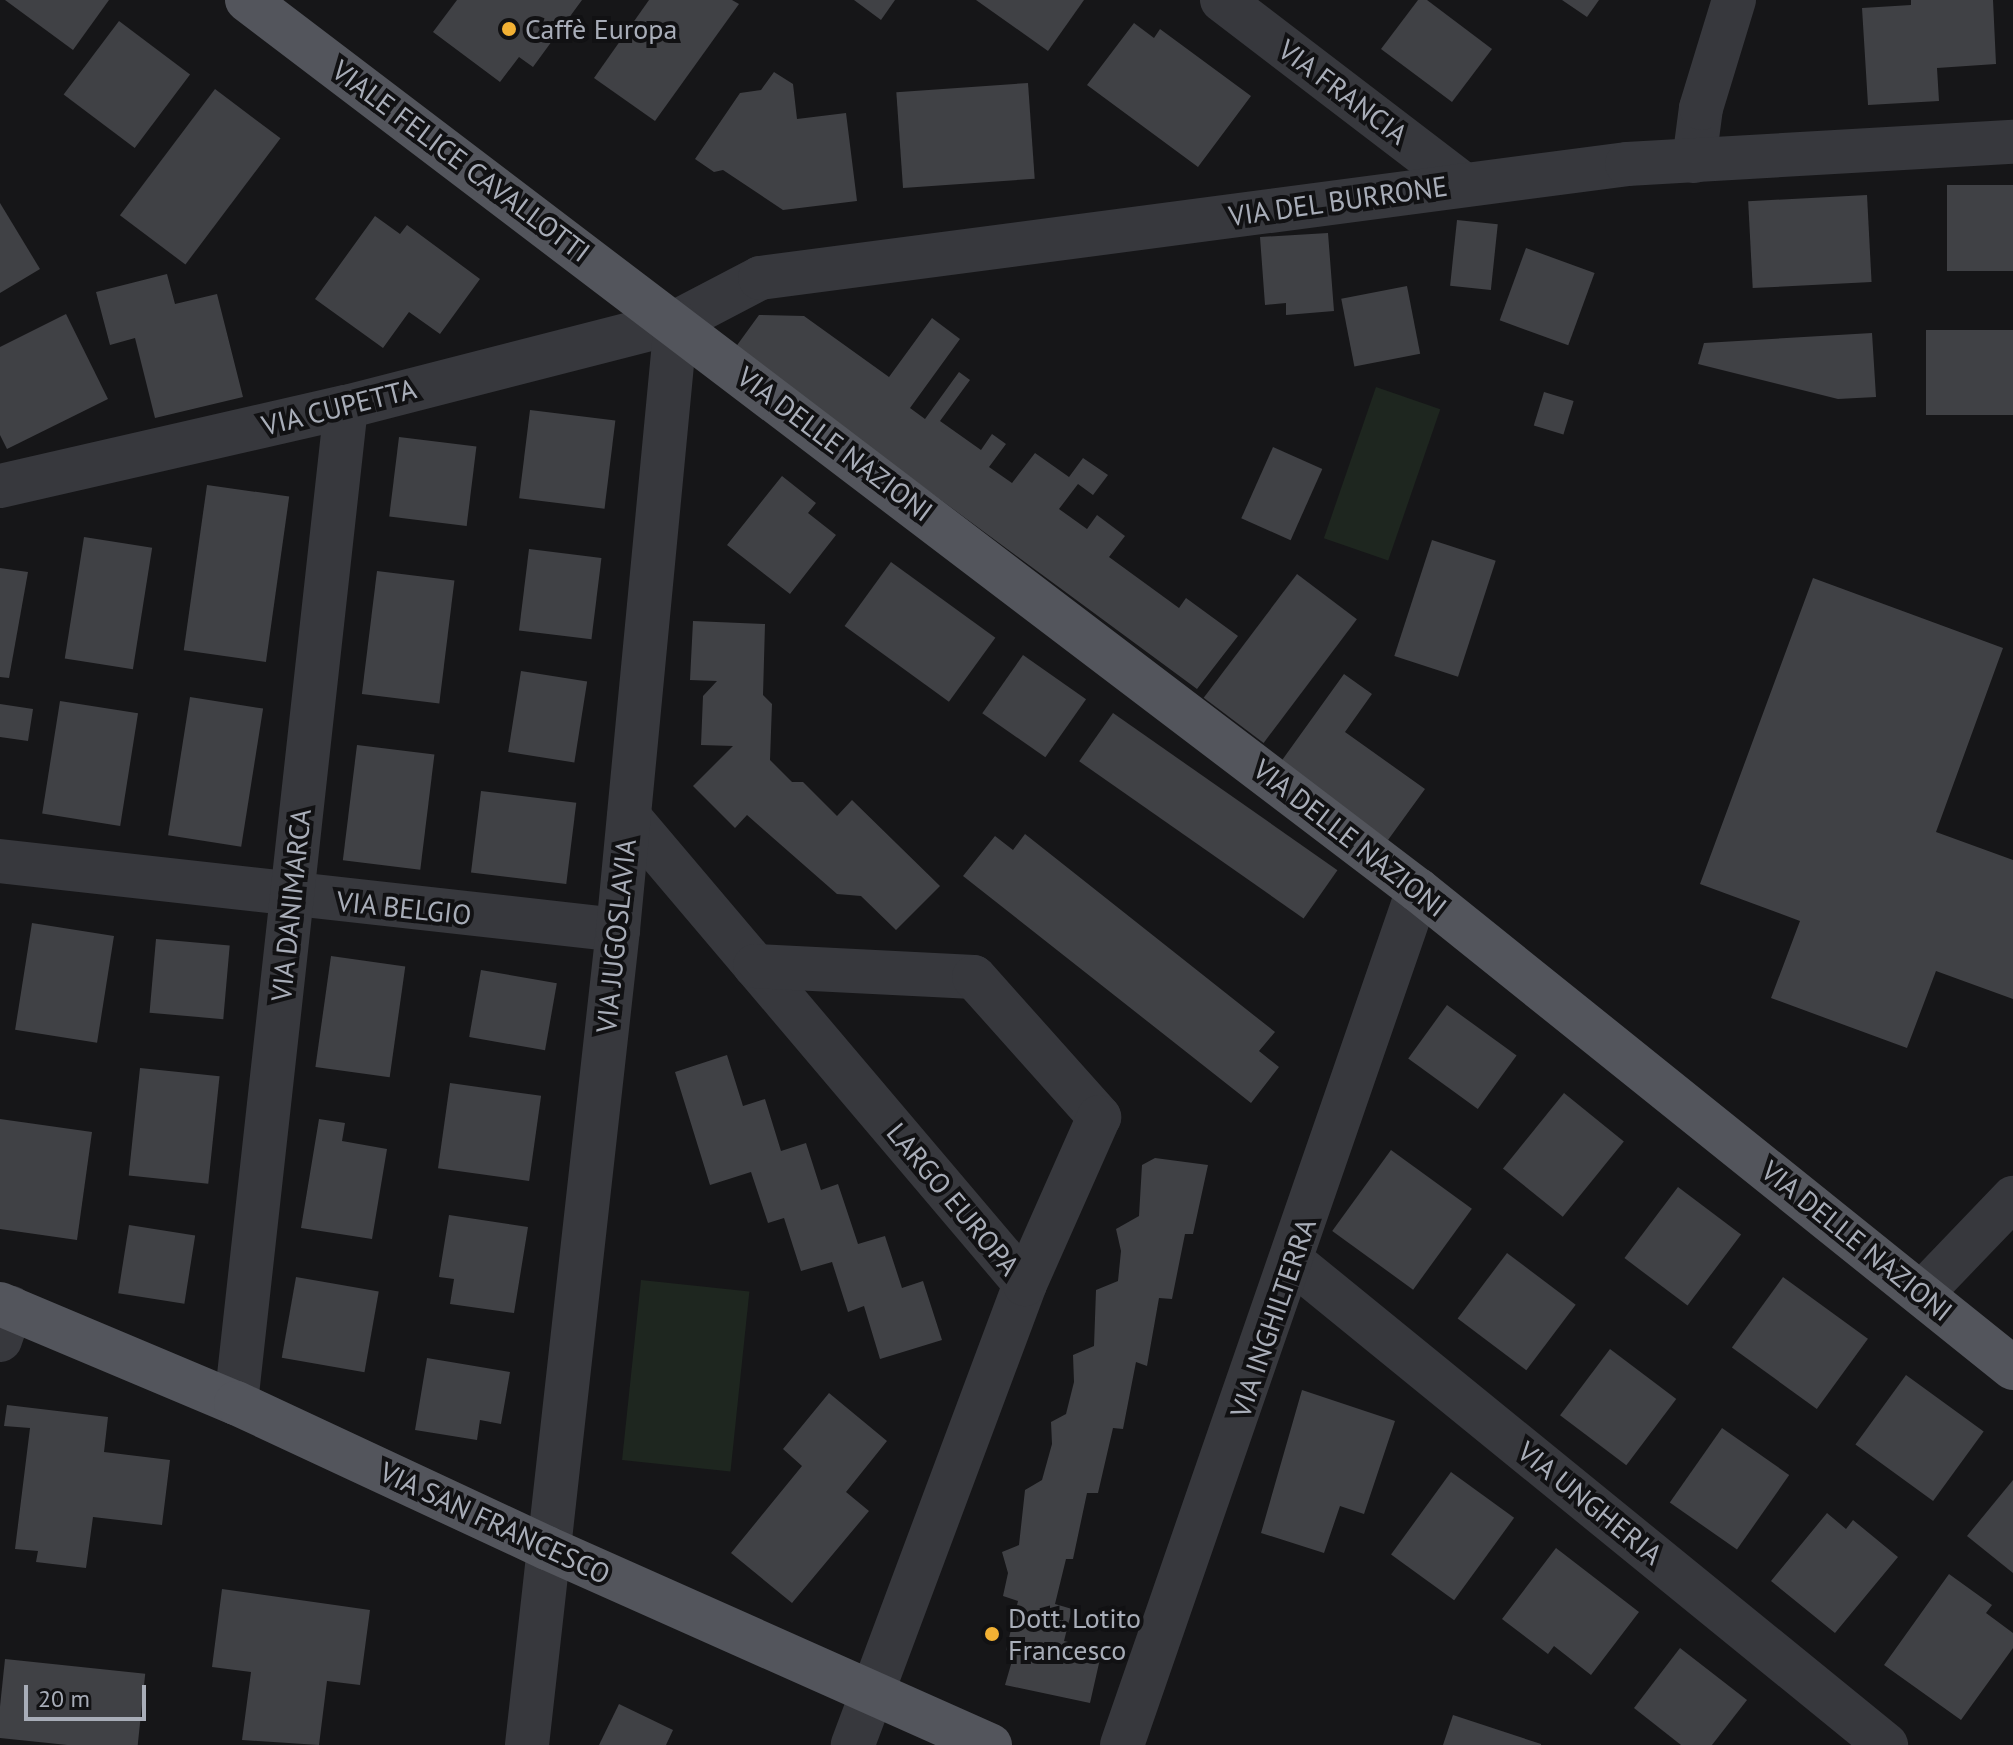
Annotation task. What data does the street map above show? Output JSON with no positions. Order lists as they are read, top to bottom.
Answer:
{
  "streets": {
    "main road": ["VIALE FELICE CAVALLOTTI", "VIA DELLE NAZIONI", "VIA SAN FRANCESCO"],
    "street": [
      "VIA FRANCIA",
      "VIA DEL BURRONE",
      "VIA CUPETTA",
      "VIA DANIMARCA",
      "VIA BELGIO",
      "VIA JUGOSLAVIA",
      "LARGO EUROPA",
      "VIA INGHILTERRA",
      "VIA UNGHERIA"
    ]
  },
  "crossings": [
    ["VIA FRANCIA", "VIA DEL BURRONE"],
    ["VIALE FELICE CAVALLOTTI", "VIA DEL BURRONE"],
    ["VIALE FELICE CAVALLOTTI", "VIA CUPETTA"],
    ["VIALE FELICE CAVALLOTTI", "VIA DELLE NAZIONI"],
    ["VIALE FELICE CAVALLOTTI", "VIA JUGOSLAVIA"],
    ["VIA DEL BURRONE", "VIA CUPETTA"],
    ["VIA DEL BURRONE", "VIA DELLE NAZIONI"],
    ["VIA DEL BURRONE", "VIA JUGOSLAVIA"],
    ["VIA CUPETTA", "VIA DELLE NAZIONI"],
    ["VIA CUPETTA", "VIA DANIMARCA"],
    ["VIA CUPETTA", "VIA JUGOSLAVIA"],
    ["VIA DELLE NAZIONI", "VIA JUGOSLAVIA"],
    ["VIA DELLE NAZIONI", "VIA INGHILTERRA"],
    ["VIA DANIMARCA", "VIA BELGIO"],
    ["VIA DANIMARCA", "VIA SAN FRANCESCO"],
    ["VIA BELGIO", "VIA JUGOSLAVIA"],
    ["VIA JUGOSLAVIA", "LARGO EUROPA"],
    ["VIA JUGOSLAVIA", "VIA SAN FRANCESCO"],
    ["LARGO EUROPA", "VIA SAN FRANCESCO"],
    ["VIA INGHILTERRA", "VIA UNGHERIA"]
  ],
  "places": ["Caffè Europa", "Dott. Lotito Francesco"],
  "scale_bar": "20 m"
}
